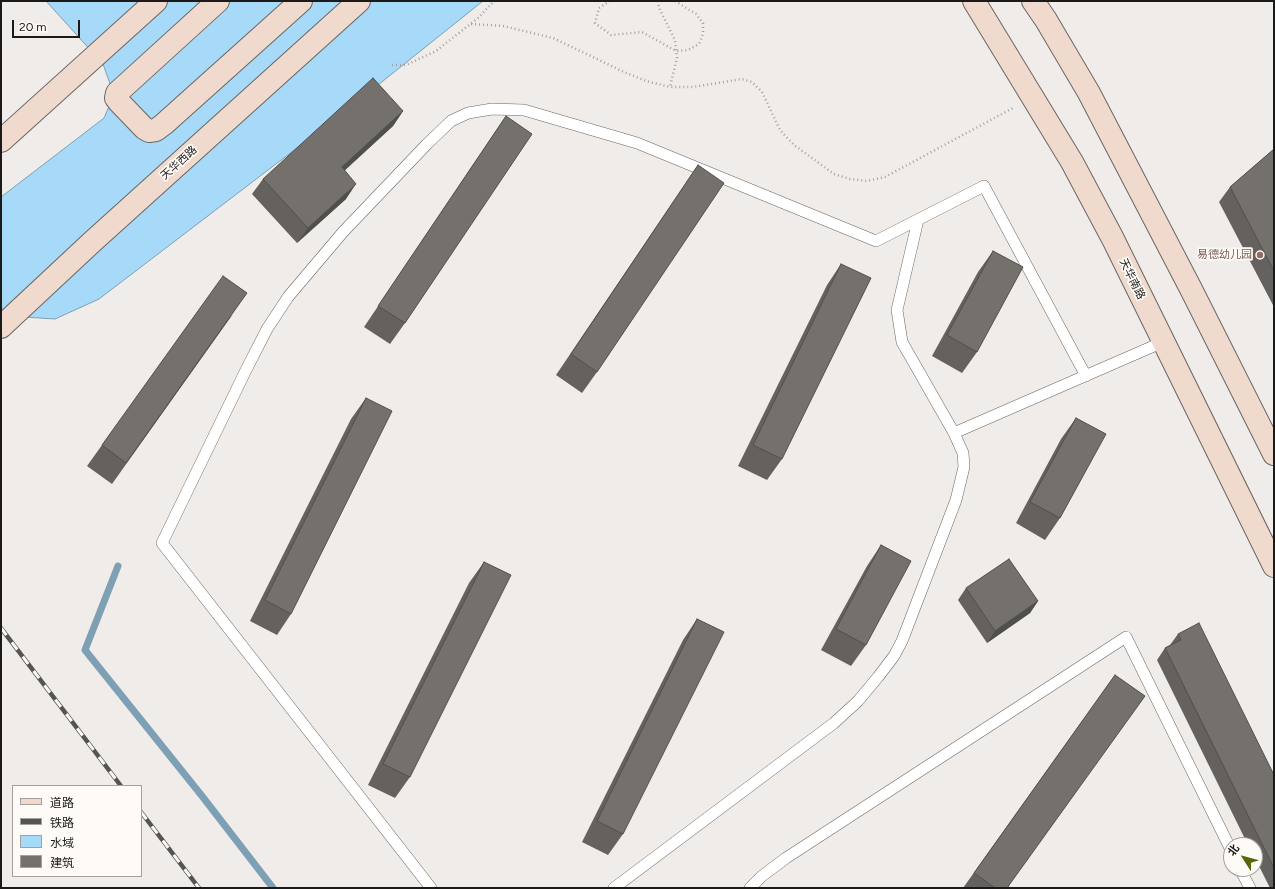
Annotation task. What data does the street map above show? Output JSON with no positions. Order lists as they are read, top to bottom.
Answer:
{
  "streets": {
    "main road": ["天华西路", "天华南路"]
  },
  "places": ["易德幼儿园"],
  "legend": [
    "道路",
    "铁路",
    "水域",
    "建筑"
  ],
  "scale_bar": "20 m",
  "north": "top left"
}
